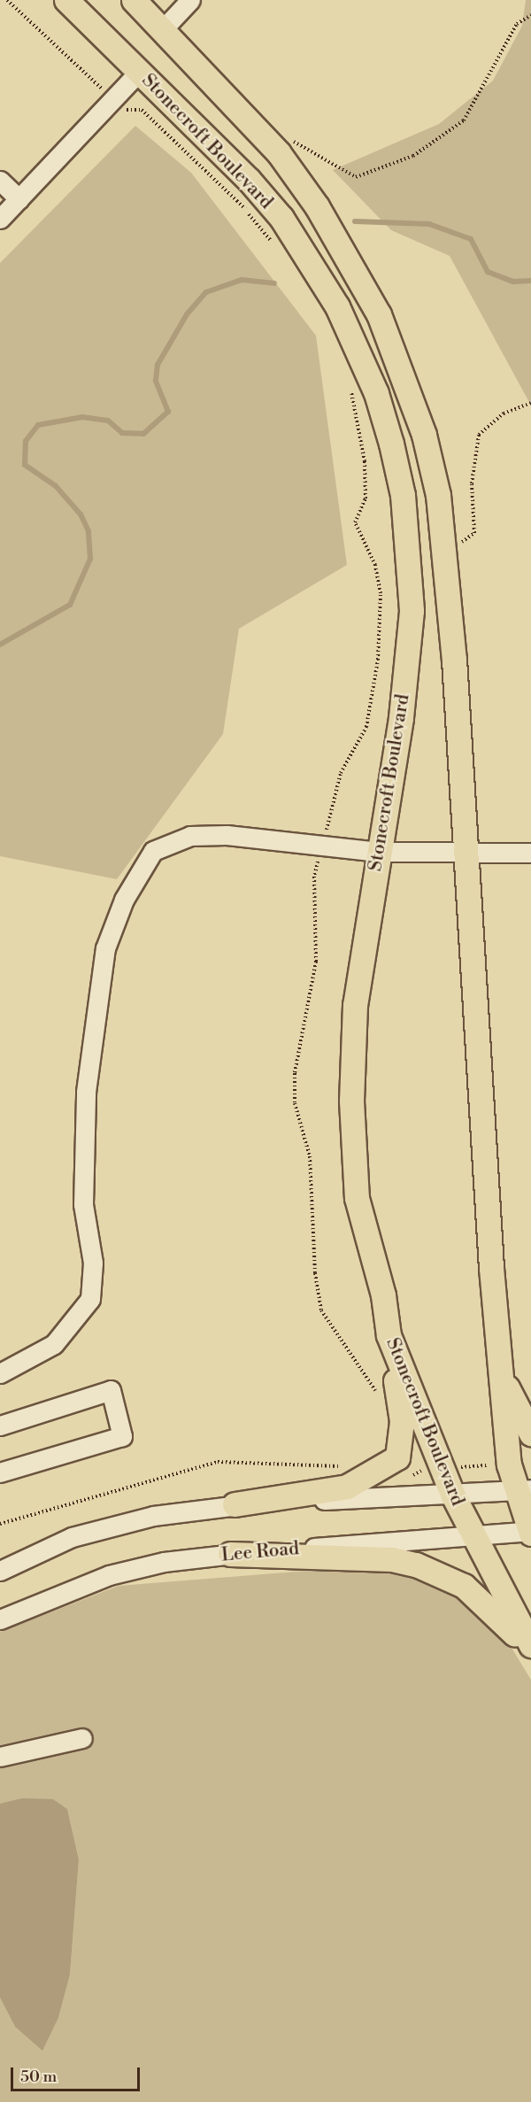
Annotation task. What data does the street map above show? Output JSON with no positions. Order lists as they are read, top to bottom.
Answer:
{
  "streets": {
    "main road": ["Stonecroft Boulevard"],
    "street": ["Lee Road"]
  },
  "crossings": [
    ["Stonecroft Boulevard", "Lee Road"]
  ],
  "scale_bar": "50 m"
}
